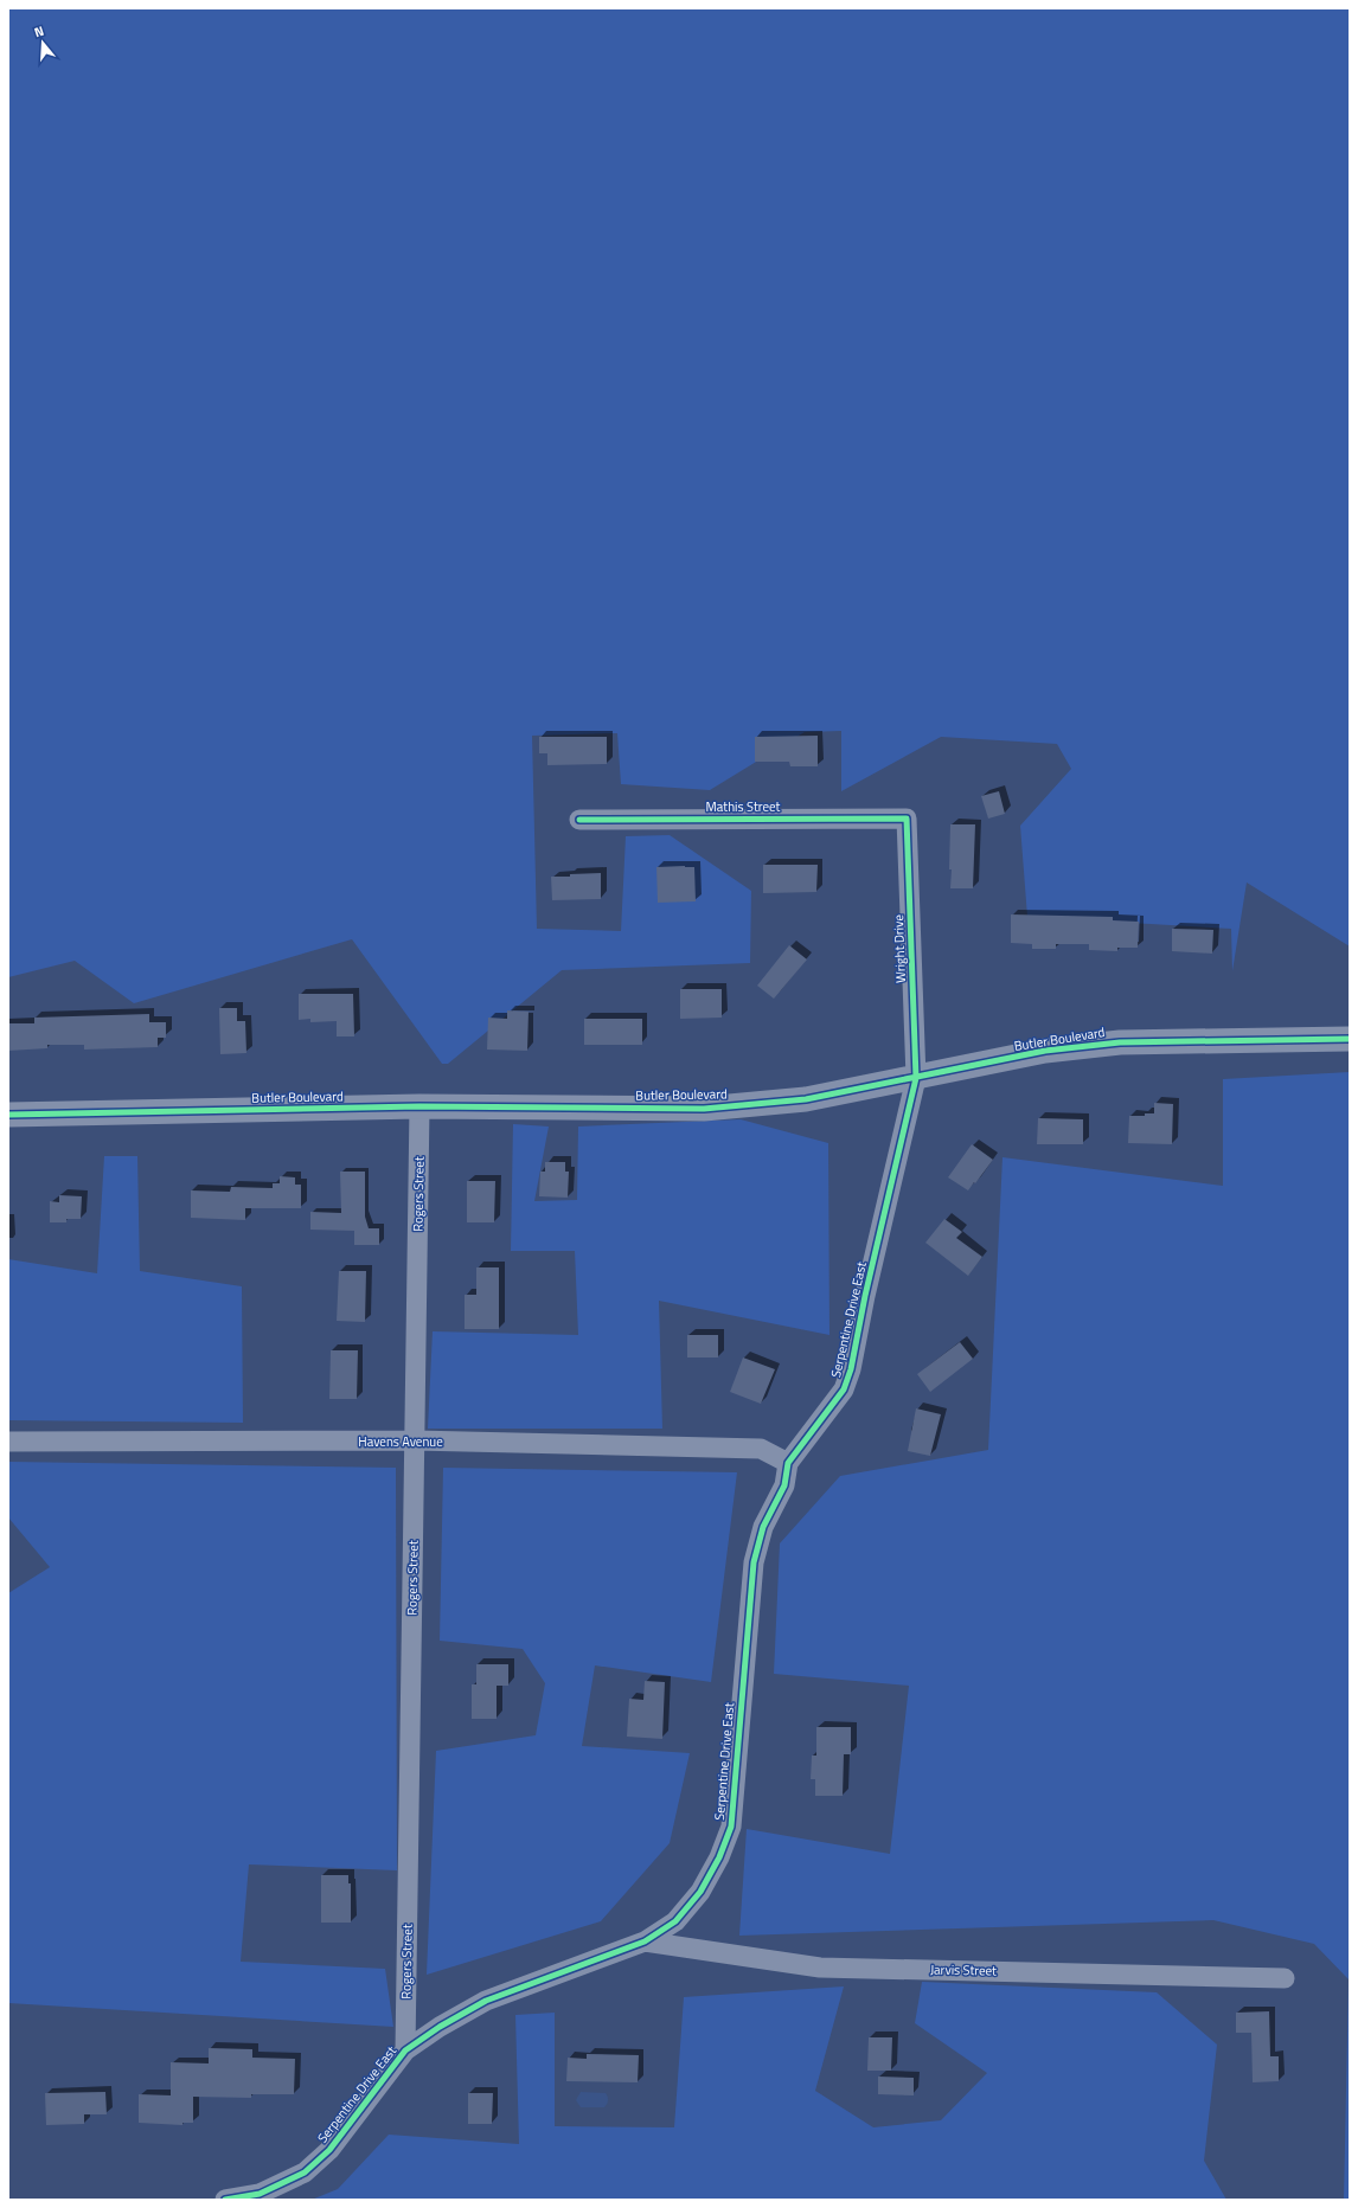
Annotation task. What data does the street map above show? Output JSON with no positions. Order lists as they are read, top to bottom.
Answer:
{
  "streets": {
    "street": [
      "Mathis Street",
      "Wright Drive",
      "Butler Boulevard",
      "Rogers Street",
      "Serpentine Drive East",
      "Havens Avenue",
      "Jarvis Street"
    ]
  },
  "crossings": [
    ["Mathis Street", "Wright Drive"],
    ["Wright Drive", "Butler Boulevard"],
    ["Wright Drive", "Serpentine Drive East"],
    ["Butler Boulevard", "Rogers Street"],
    ["Butler Boulevard", "Serpentine Drive East"],
    ["Rogers Street", "Serpentine Drive East"],
    ["Rogers Street", "Havens Avenue"],
    ["Serpentine Drive East", "Havens Avenue"],
    ["Serpentine Drive East", "Jarvis Street"]
  ],
  "north": "top"
}
